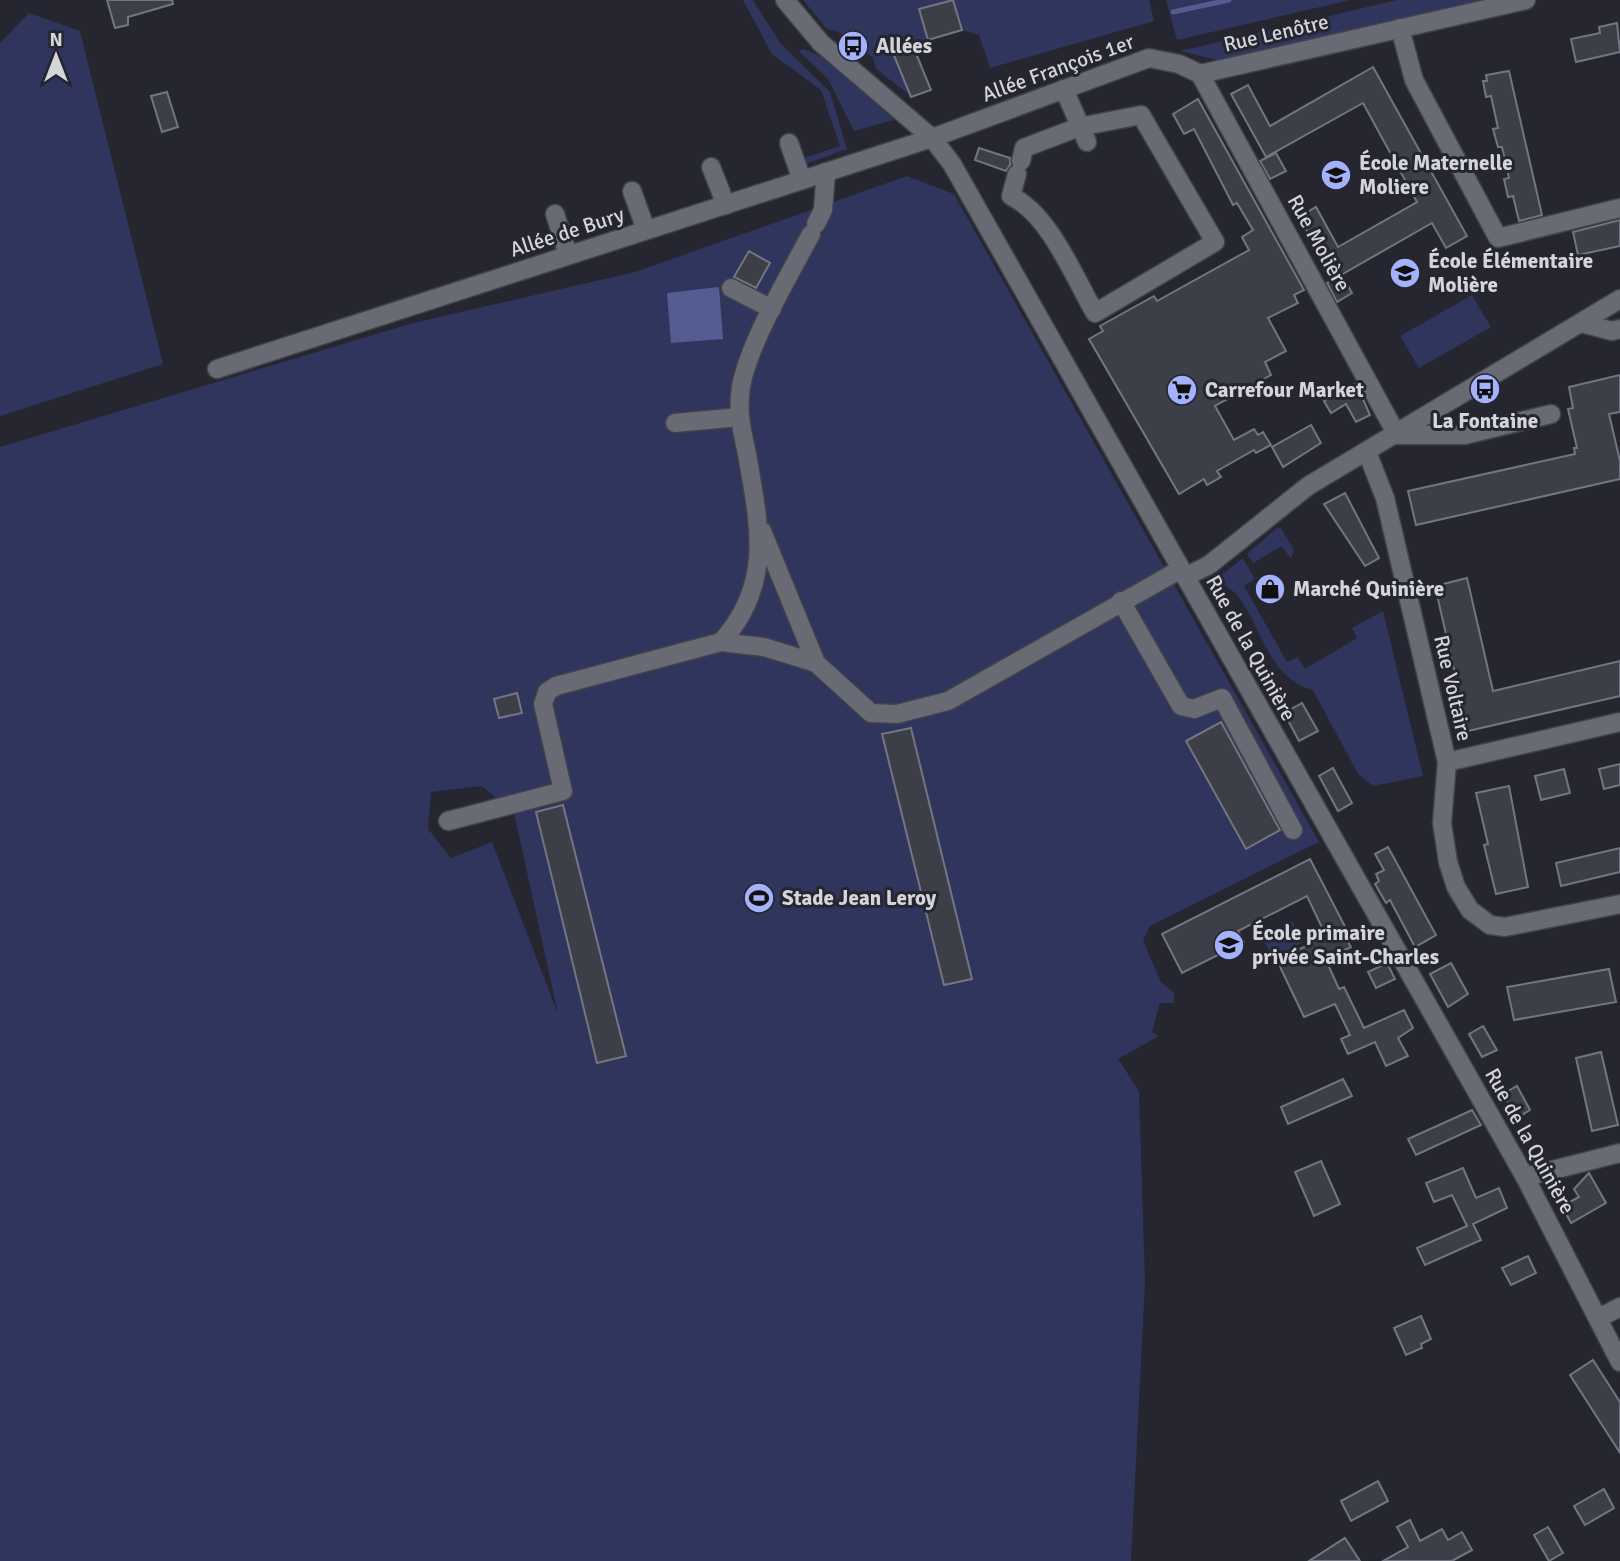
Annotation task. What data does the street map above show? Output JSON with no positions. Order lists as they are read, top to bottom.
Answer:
{
  "streets": {
    "street": [
      "Rue Lenôtre",
      "Allée François 1er",
      "Allée de Bury",
      "Rue Molière",
      "Rue de la Quinière",
      "Rue Voltaire"
    ]
  },
  "crossings": [
    ["Rue Lenôtre", "Allée François 1er"],
    ["Rue Lenôtre", "Rue Molière"],
    ["Allée François 1er", "Allée de Bury"],
    ["Allée François 1er", "Rue Molière"],
    ["Allée François 1er", "Rue de la Quinière"],
    ["Allée de Bury", "Rue de la Quinière"]
  ],
  "places": {
    "bus stop": ["Allées", "La Fontaine"],
    "school or university": ["École Maternelle Moliere", "École Élémentaire Molière", "École primaire privée Saint-Charles"],
    "supermarket": ["Carrefour Market"],
    "shop": ["Marché Quinière"],
    "sports": ["Stade Jean Leroy"]
  },
  "north": "top"
}
